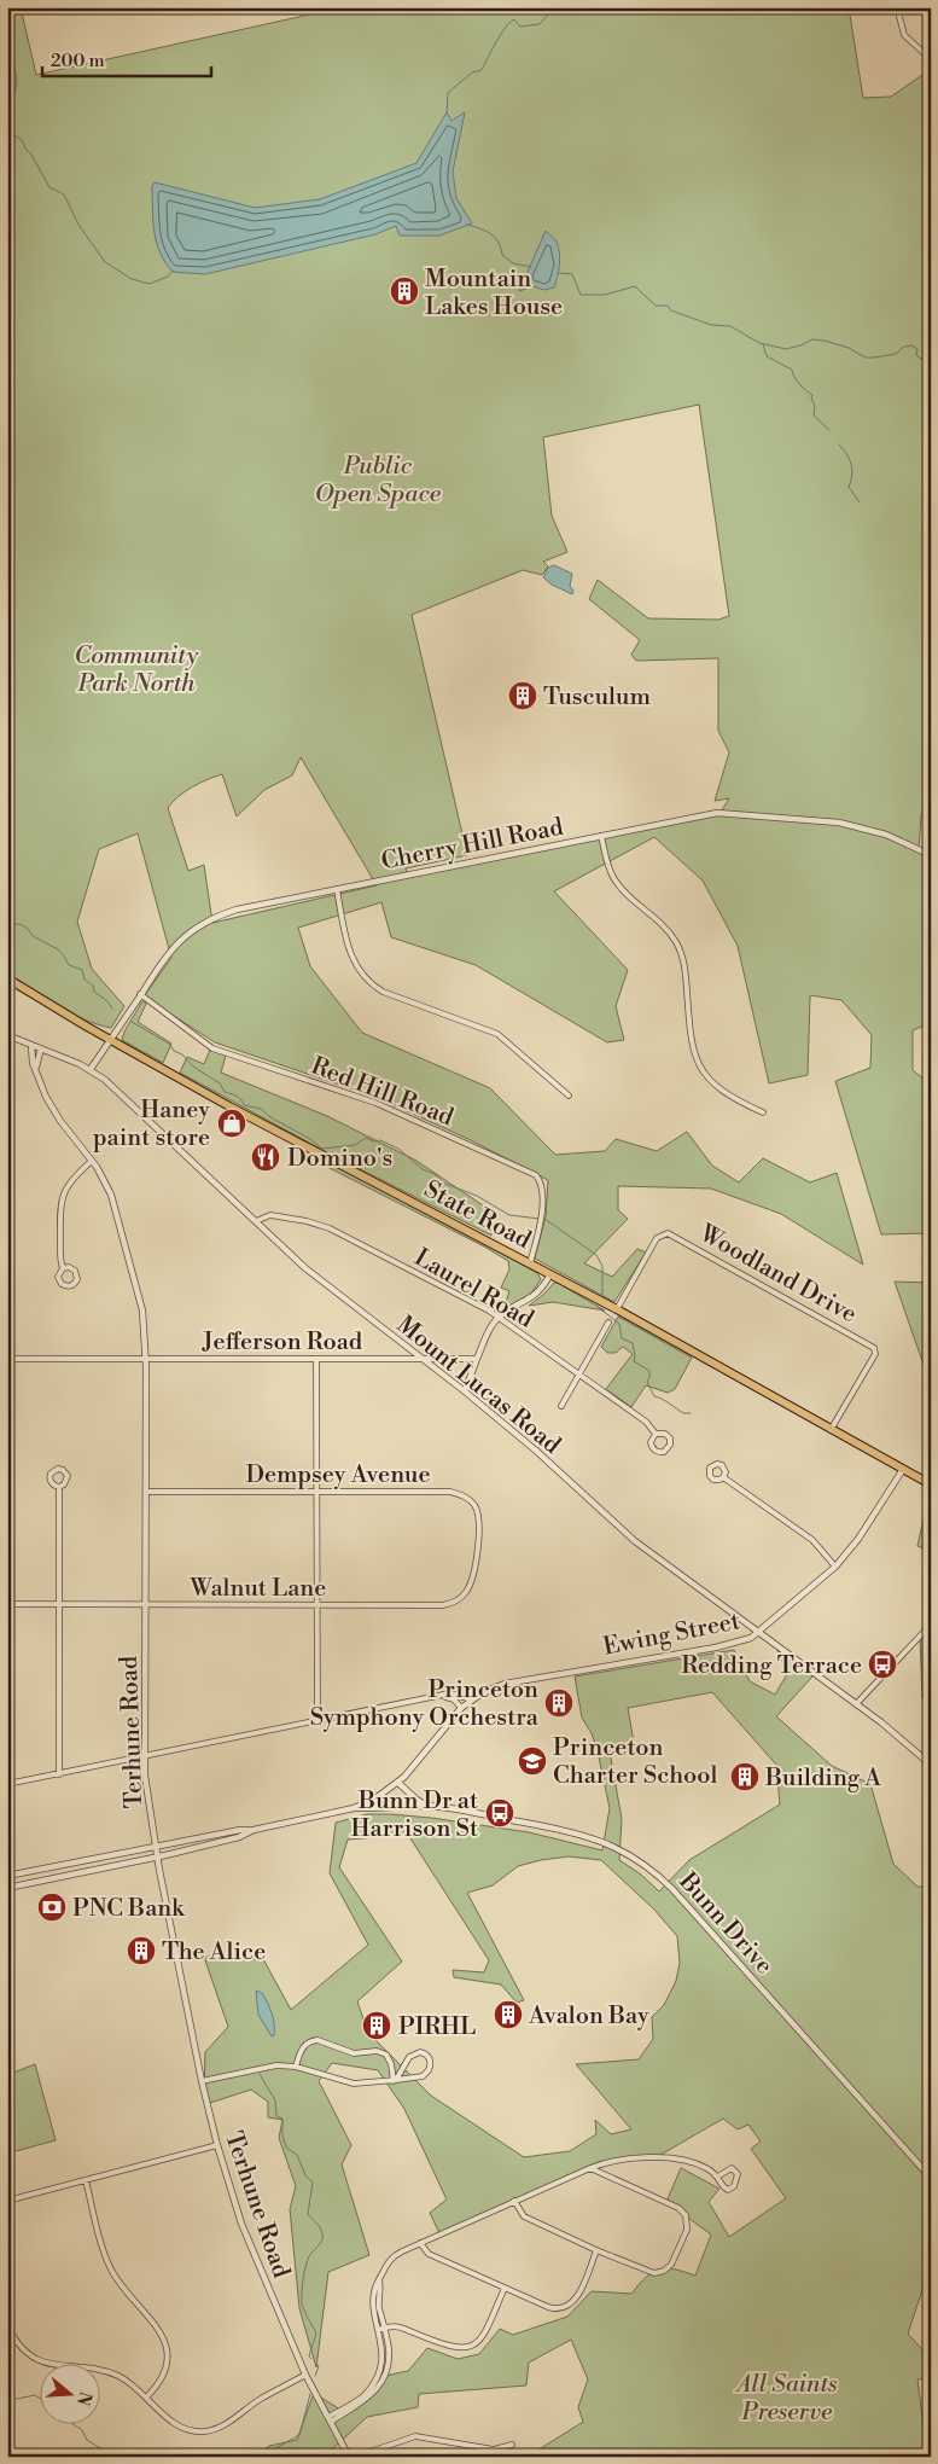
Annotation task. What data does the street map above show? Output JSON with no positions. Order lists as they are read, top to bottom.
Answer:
{
  "streets": {
    "highway": ["State Road"],
    "street": [
      "Cherry Hill Road",
      "Red Hill Road",
      "Woodland Drive",
      "Laurel Road",
      "Jefferson Road",
      "Mount Lucas Road",
      "Dempsey Avenue",
      "Walnut Lane",
      "Ewing Street",
      "Terhune Road",
      "Bunn Drive"
    ]
  },
  "crossings": [
    ["Cherry Hill Road", "Red Hill Road"],
    ["Cherry Hill Road", "State Road"],
    ["Cherry Hill Road", "Mount Lucas Road"],
    ["Red Hill Road", "State Road"],
    ["State Road", "Woodland Drive"],
    ["State Road", "Ewing Street"],
    ["Laurel Road", "Mount Lucas Road"],
    ["Jefferson Road", "Mount Lucas Road"],
    ["Jefferson Road", "Terhune Road"],
    ["Mount Lucas Road", "Ewing Street"],
    ["Mount Lucas Road", "Terhune Road"],
    ["Dempsey Avenue", "Walnut Lane"],
    ["Dempsey Avenue", "Terhune Road"],
    ["Walnut Lane", "Terhune Road"],
    ["Ewing Street", "Bunn Drive"]
  ],
  "parks": ["Public Open Space", "Community Park North", "All Saints Preserve"],
  "places": {
    "building": [
      "Mountain Lakes House",
      "Tusculum",
      "Princeton Symphony Orchestra",
      "Building A",
      "The Alice",
      "Avalon Bay",
      "PIRHL"
    ],
    "shop": ["Haney paint store"],
    "restaurant": ["Domino's"],
    "bus stop": ["Redding Terrace", "Bunn Dr at Harrison St"],
    "school or university": ["Princeton Charter School"],
    "bank": ["PNC Bank"]
  },
  "scale_bar": "200 m",
  "north": "right"
}
